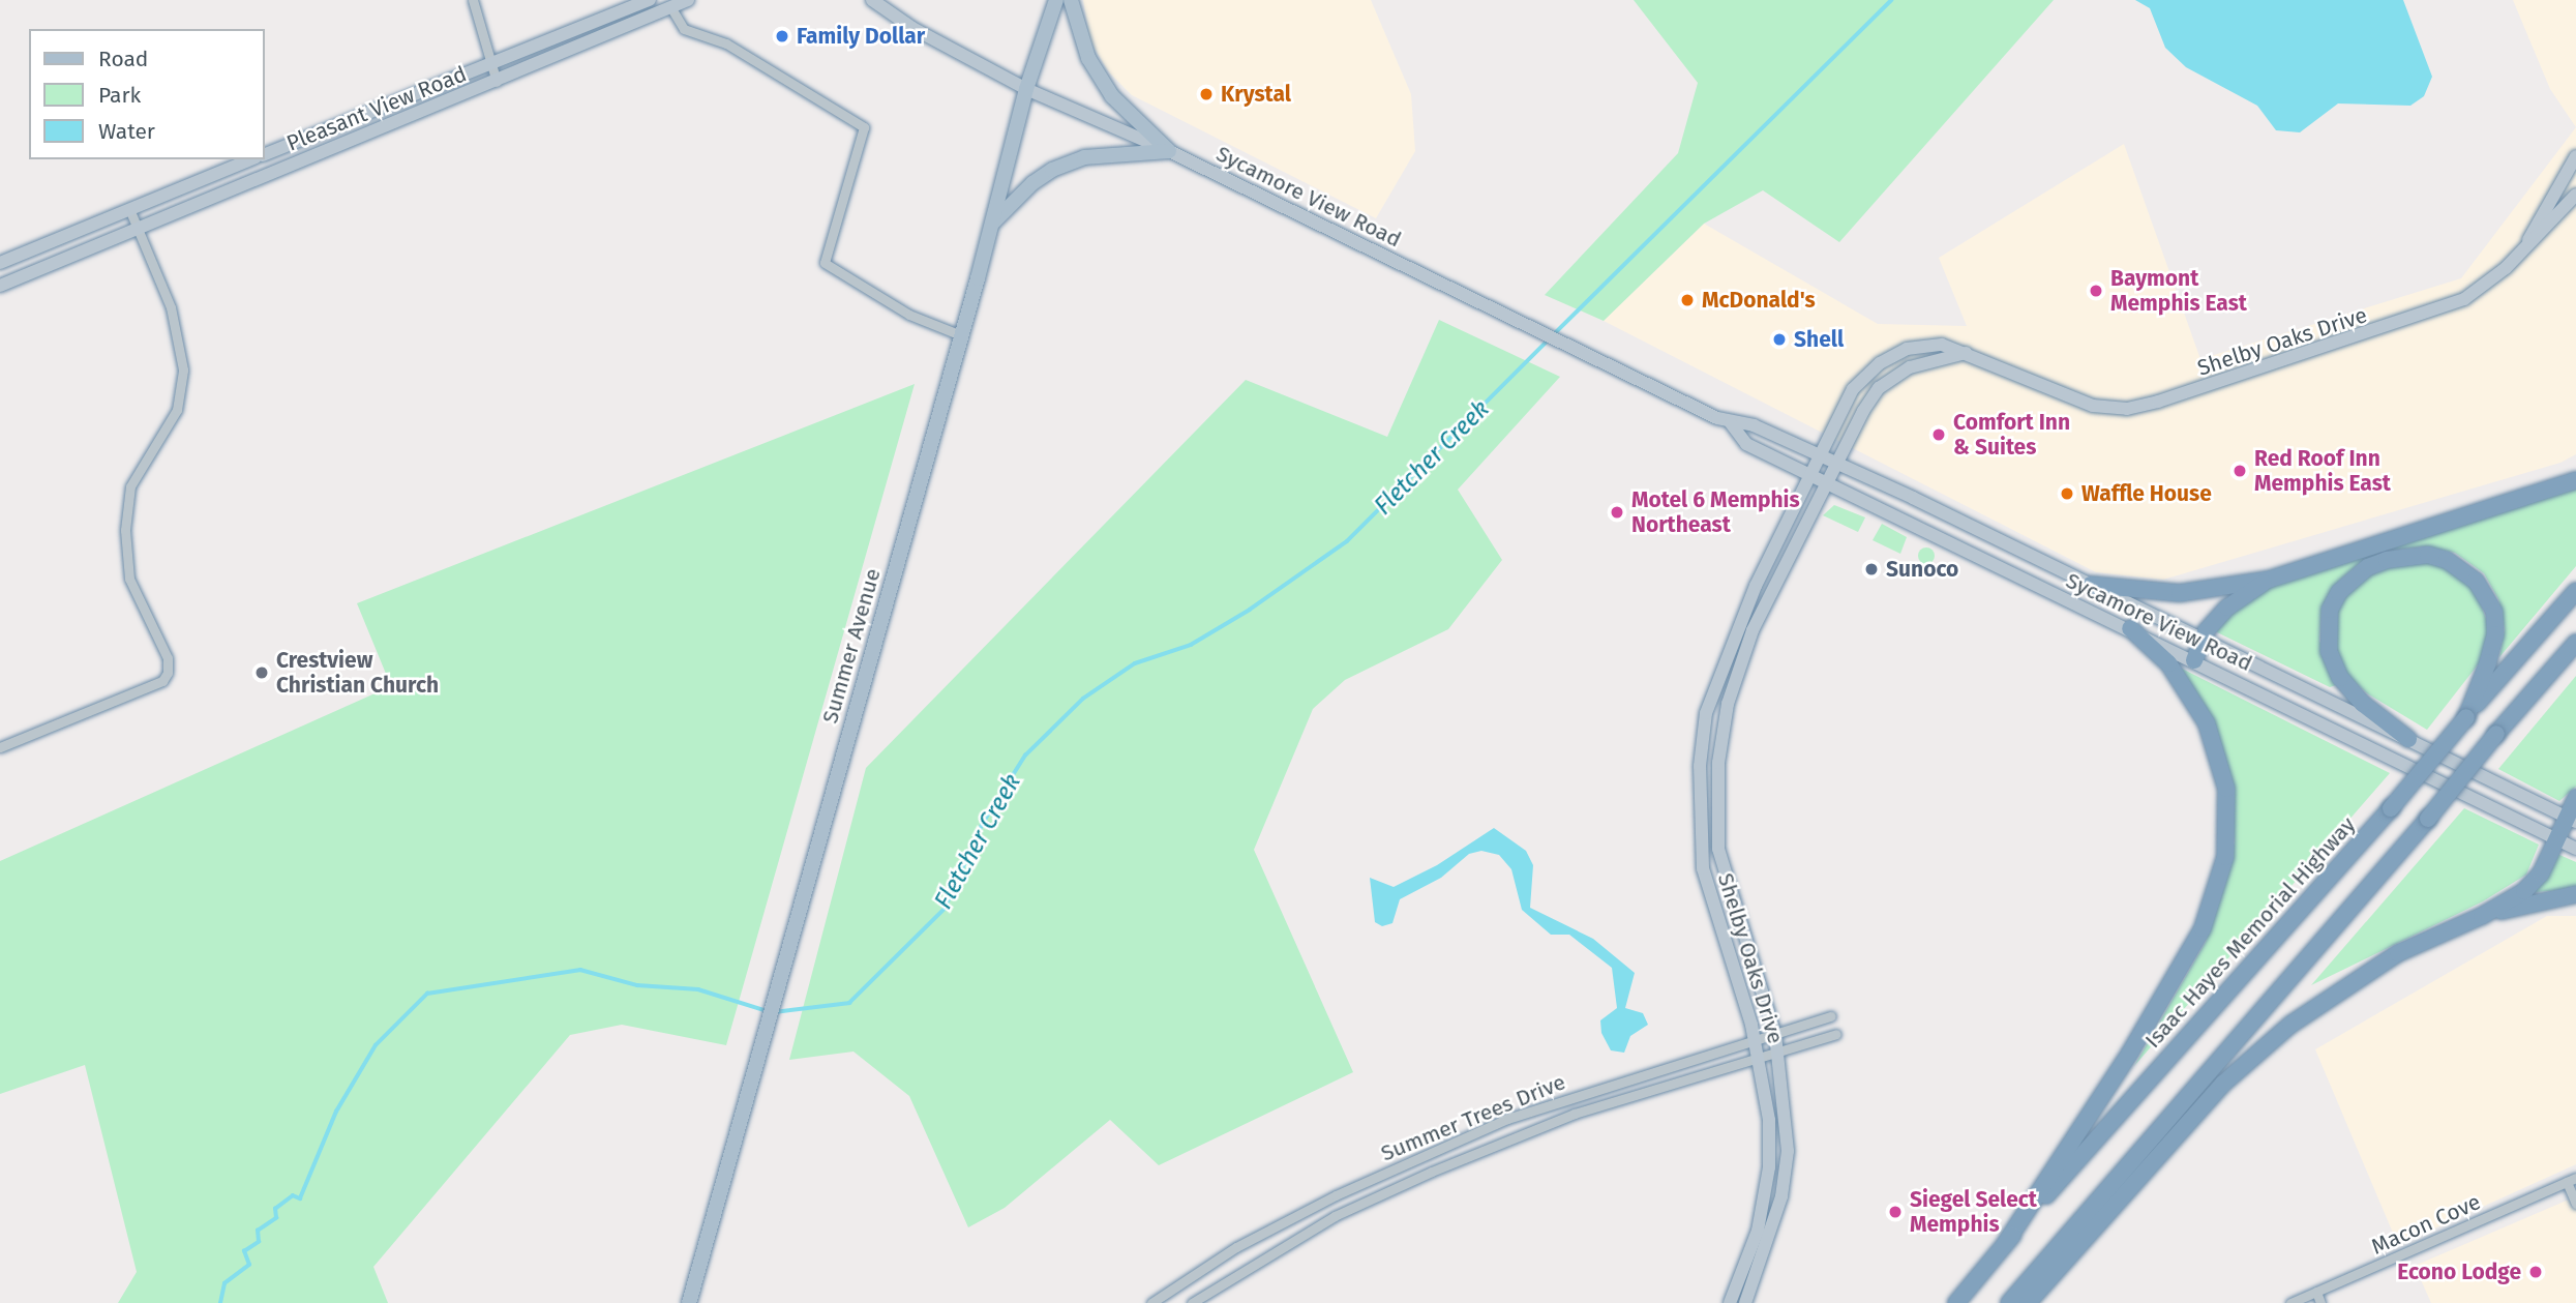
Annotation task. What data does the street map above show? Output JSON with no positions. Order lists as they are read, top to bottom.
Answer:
{
  "streets": {
    "highway": ["Isaac Hayes Memorial Highway"],
    "main road": [
      "Pleasant View Road",
      "Sycamore View Road",
      "Shelby Oaks Drive",
      "Summer Avenue"
    ],
    "street": ["Summer Trees Drive", "Macon Cove"]
  },
  "crossings": [
    ["Sycamore View Road", "Shelby Oaks Drive"],
    ["Sycamore View Road", "Summer Avenue"],
    ["Shelby Oaks Drive", "Summer Trees Drive"]
  ],
  "water": ["Fletcher Creek"],
  "places": [
    "Family Dollar",
    "Krystal",
    "Baymont Memphis East",
    "McDonald's",
    "Shell",
    "Comfort Inn & Suites",
    "Red Roof Inn Memphis East",
    "Waffle House",
    "Motel 6 Memphis Northeast",
    "Sunoco",
    "Crestview Christian Church",
    "Siegel Select Memphis",
    "Econo Lodge"
  ],
  "legend": ["Road", "Park", "Water"]
}
